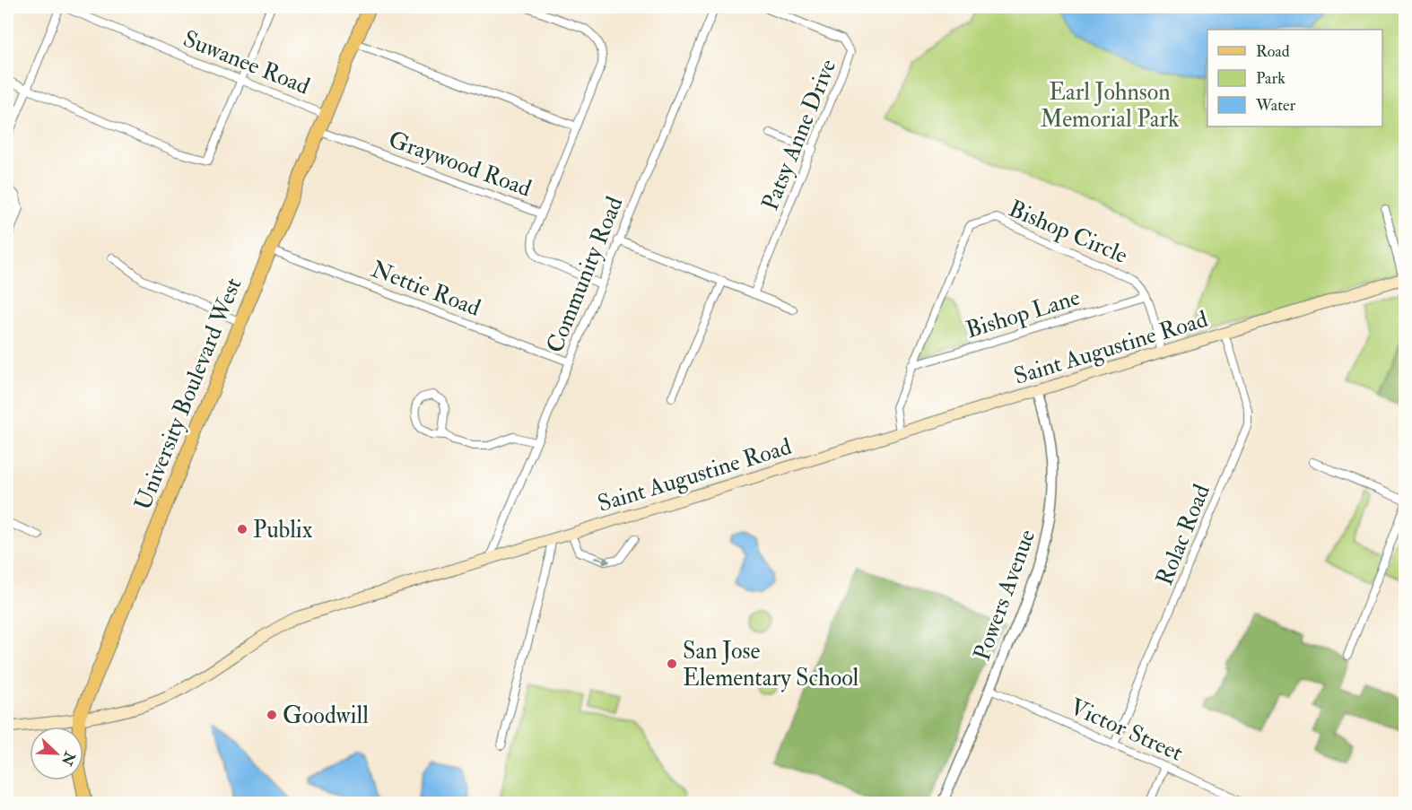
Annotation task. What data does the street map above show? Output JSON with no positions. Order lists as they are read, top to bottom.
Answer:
{
  "streets": {
    "main road": ["Saint Augustine Road", "University Boulevard West"],
    "street": [
      "Suwanee Road",
      "Patsy Anne Drive",
      "Graywood Road",
      "Bishop Circle",
      "Community Road",
      "Nettie Road",
      "Bishop Lane",
      "Rolac Road",
      "Powers Avenue",
      "Victor Street"
    ]
  },
  "crossings": [
    ["Suwanee Road", "University Boulevard West"],
    ["Graywood Road", "Community Road"],
    ["Graywood Road", "University Boulevard West"],
    ["Bishop Circle", "Bishop Lane"],
    ["Bishop Circle", "Saint Augustine Road"],
    ["Community Road", "Nettie Road"],
    ["Community Road", "Saint Augustine Road"],
    ["Nettie Road", "University Boulevard West"],
    ["Saint Augustine Road", "University Boulevard West"],
    ["Saint Augustine Road", "Rolac Road"],
    ["Saint Augustine Road", "Powers Avenue"],
    ["Rolac Road", "Victor Street"],
    ["Powers Avenue", "Victor Street"]
  ],
  "parks": ["Earl Johnson Memorial Park"],
  "places": ["Publix", "San Jose Elementary School", "Goodwill"],
  "legend": ["Road", "Park", "Water"],
  "north": "bottom right"
}
